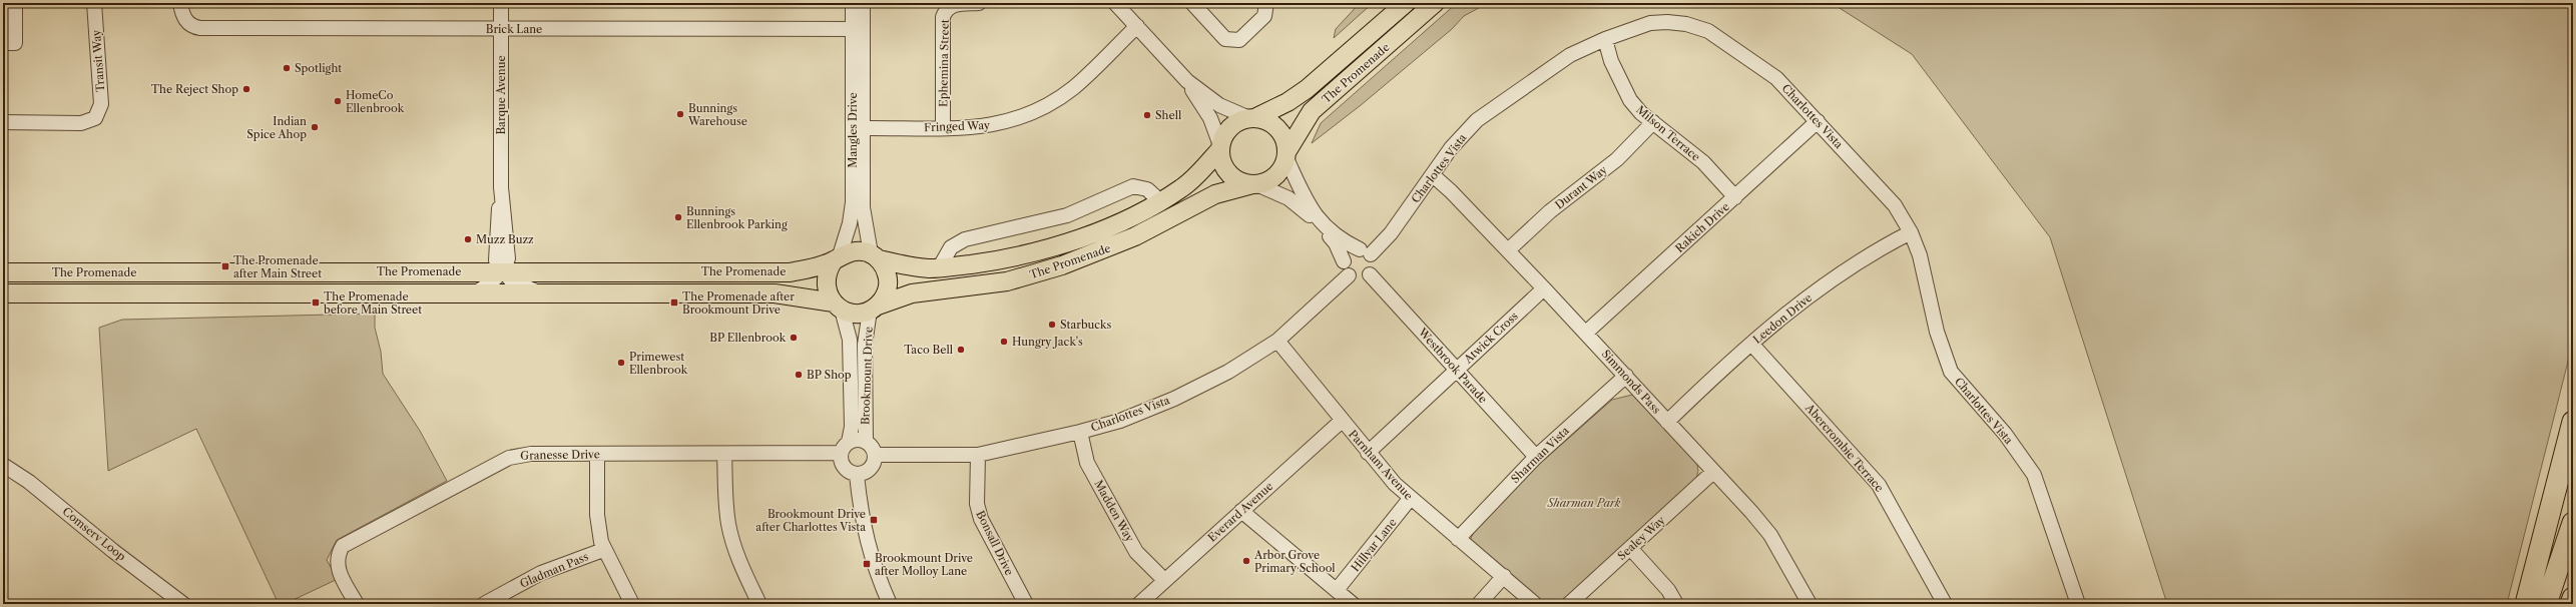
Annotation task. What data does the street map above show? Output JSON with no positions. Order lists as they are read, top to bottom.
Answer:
{
  "streets": {
    "main road": ["The Promenade"],
    "street": [
      "Brick Lane",
      "Transit Way",
      "Ephemina Street",
      "Barque Avenue",
      "Charlottes Vista",
      "Fringed Way",
      "Mangles Drive",
      "Milson Terrace",
      "Durant Way",
      "Rakich Drive",
      "Leedon Drive",
      "Atwick Cross",
      "Westbrook Parade",
      "Brookmount Drive",
      "Simmonds Pass",
      "Abercrombie Terrace",
      "Granesse Drive",
      "Sharman Vista",
      "Parnham Avenue",
      "Madden Way",
      "Everard Avenue",
      "Comserv Loop",
      "Sealey Way",
      "Bonsall Drive",
      "Hillyar Lane",
      "Gladman Pass"
    ]
  },
  "crossings": [
    ["Brick Lane", "Barque Avenue"],
    ["Brick Lane", "Mangles Drive"],
    ["Ephemina Street", "Fringed Way"],
    ["The Promenade", "Barque Avenue"],
    ["The Promenade", "Mangles Drive"],
    ["The Promenade", "Brookmount Drive"],
    ["Charlottes Vista", "Milson Terrace"],
    ["Charlottes Vista", "Rakich Drive"],
    ["Charlottes Vista", "Leedon Drive"],
    ["Charlottes Vista", "Westbrook Parade"],
    ["Charlottes Vista", "Brookmount Drive"],
    ["Charlottes Vista", "Simmonds Pass"],
    ["Charlottes Vista", "Granesse Drive"],
    ["Charlottes Vista", "Parnham Avenue"],
    ["Charlottes Vista", "Madden Way"],
    ["Charlottes Vista", "Bonsall Drive"],
    ["Fringed Way", "Mangles Drive"],
    ["Mangles Drive", "Brookmount Drive"],
    ["Milson Terrace", "Durant Way"],
    ["Milson Terrace", "Rakich Drive"],
    ["Durant Way", "Simmonds Pass"],
    ["Rakich Drive", "Simmonds Pass"],
    ["Leedon Drive", "Simmonds Pass"],
    ["Leedon Drive", "Abercrombie Terrace"],
    ["Atwick Cross", "Westbrook Parade"],
    ["Atwick Cross", "Simmonds Pass"],
    ["Atwick Cross", "Parnham Avenue"],
    ["Westbrook Parade", "Sharman Vista"],
    ["Brookmount Drive", "Granesse Drive"],
    ["Simmonds Pass", "Sharman Vista"],
    ["Simmonds Pass", "Sealey Way"],
    ["Sharman Vista", "Parnham Avenue"],
    ["Parnham Avenue", "Everard Avenue"],
    ["Parnham Avenue", "Hillyar Lane"],
    ["Madden Way", "Everard Avenue"]
  ],
  "parks": ["Sharman Park"],
  "places": {
    "other": [
      "Spotlight",
      "The Reject Shop",
      "HomeCo Ellenbrook",
      "Bunnings Warehouse",
      "Shell",
      "Indian Spice Ahop",
      "Bunnings Ellenbrook Parking",
      "Muzz Buzz",
      "Starbucks",
      "BP Ellenbrook",
      "Hungry Jack's",
      "Taco Bell",
      "Primewest Ellenbrook",
      "BP Shop",
      "Arbor Grove Primary School"
    ],
    "transit": [
      "The Promenade after Main Street",
      "The Promenade before Main Street",
      "The Promenade after Brookmount Drive",
      "Brookmount Drive after Charlottes Vista",
      "Brookmount Drive after Molloy Lane"
    ]
  }
}
